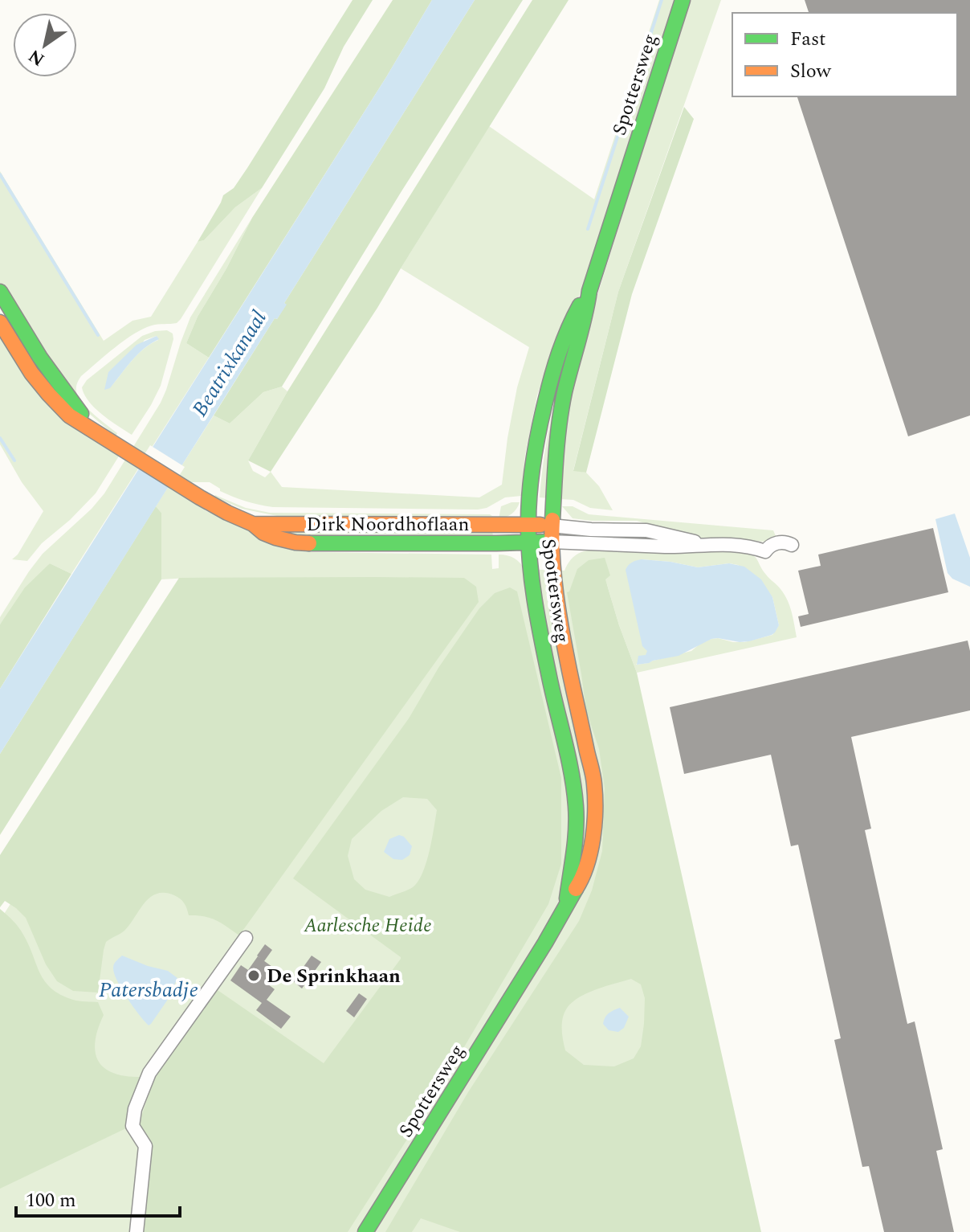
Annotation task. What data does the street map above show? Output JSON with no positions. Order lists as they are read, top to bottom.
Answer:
{
  "streets": {
    "main road": ["Spottersweg", "Dirk Noordhoflaan"]
  },
  "crossings": [
    ["Spottersweg", "Dirk Noordhoflaan"]
  ],
  "water": ["Beatrixkanaal", "Patersbadje"],
  "parks": ["Aarlesche Heide"],
  "places": ["De Sprinkhaan"],
  "legend": ["Fast", "Slow"],
  "scale_bar": "100 m",
  "north": "bottom left"
}
